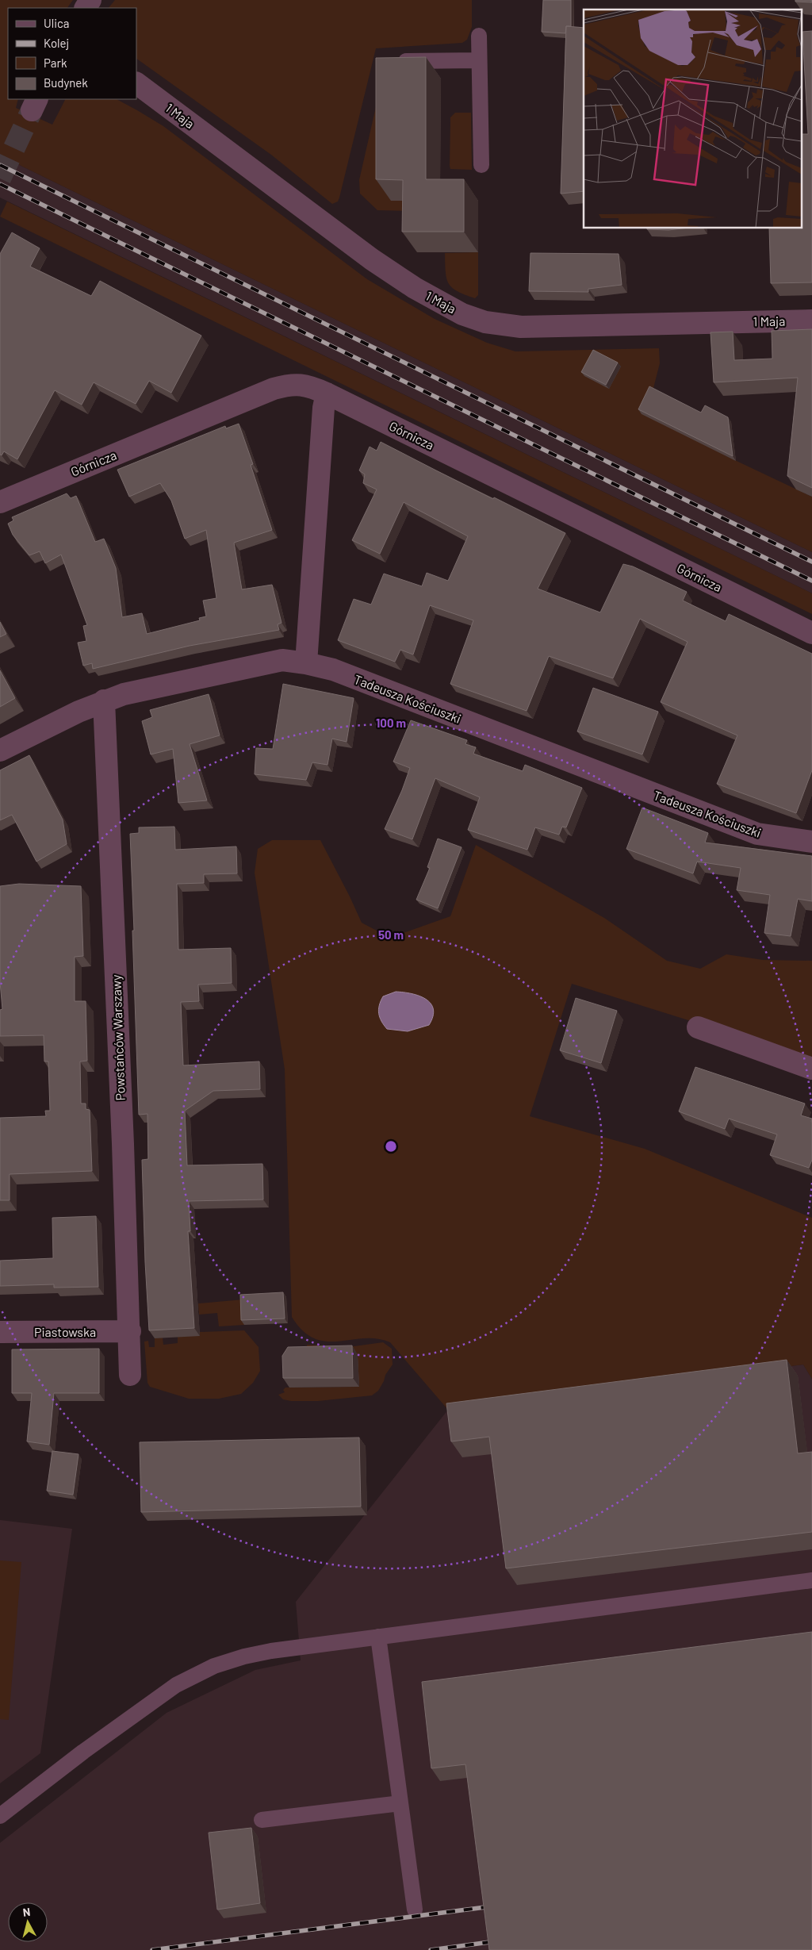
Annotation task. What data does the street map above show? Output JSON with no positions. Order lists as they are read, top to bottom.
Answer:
{
  "streets": {
    "street": [
      "1 Maja",
      "Górnicza",
      "Tadeusza Kościuszki",
      "Powstańców Warszawy",
      "Piastowska"
    ]
  },
  "crossings": [
    ["Tadeusza Kościuszki", "Powstańców Warszawy"],
    ["Powstańców Warszawy", "Piastowska"]
  ],
  "legend": [
    "Ulica",
    "Kolej",
    "Park",
    "Budynek"
  ],
  "north": "top",
  "rings": ["100 m", "50 m"]
}
